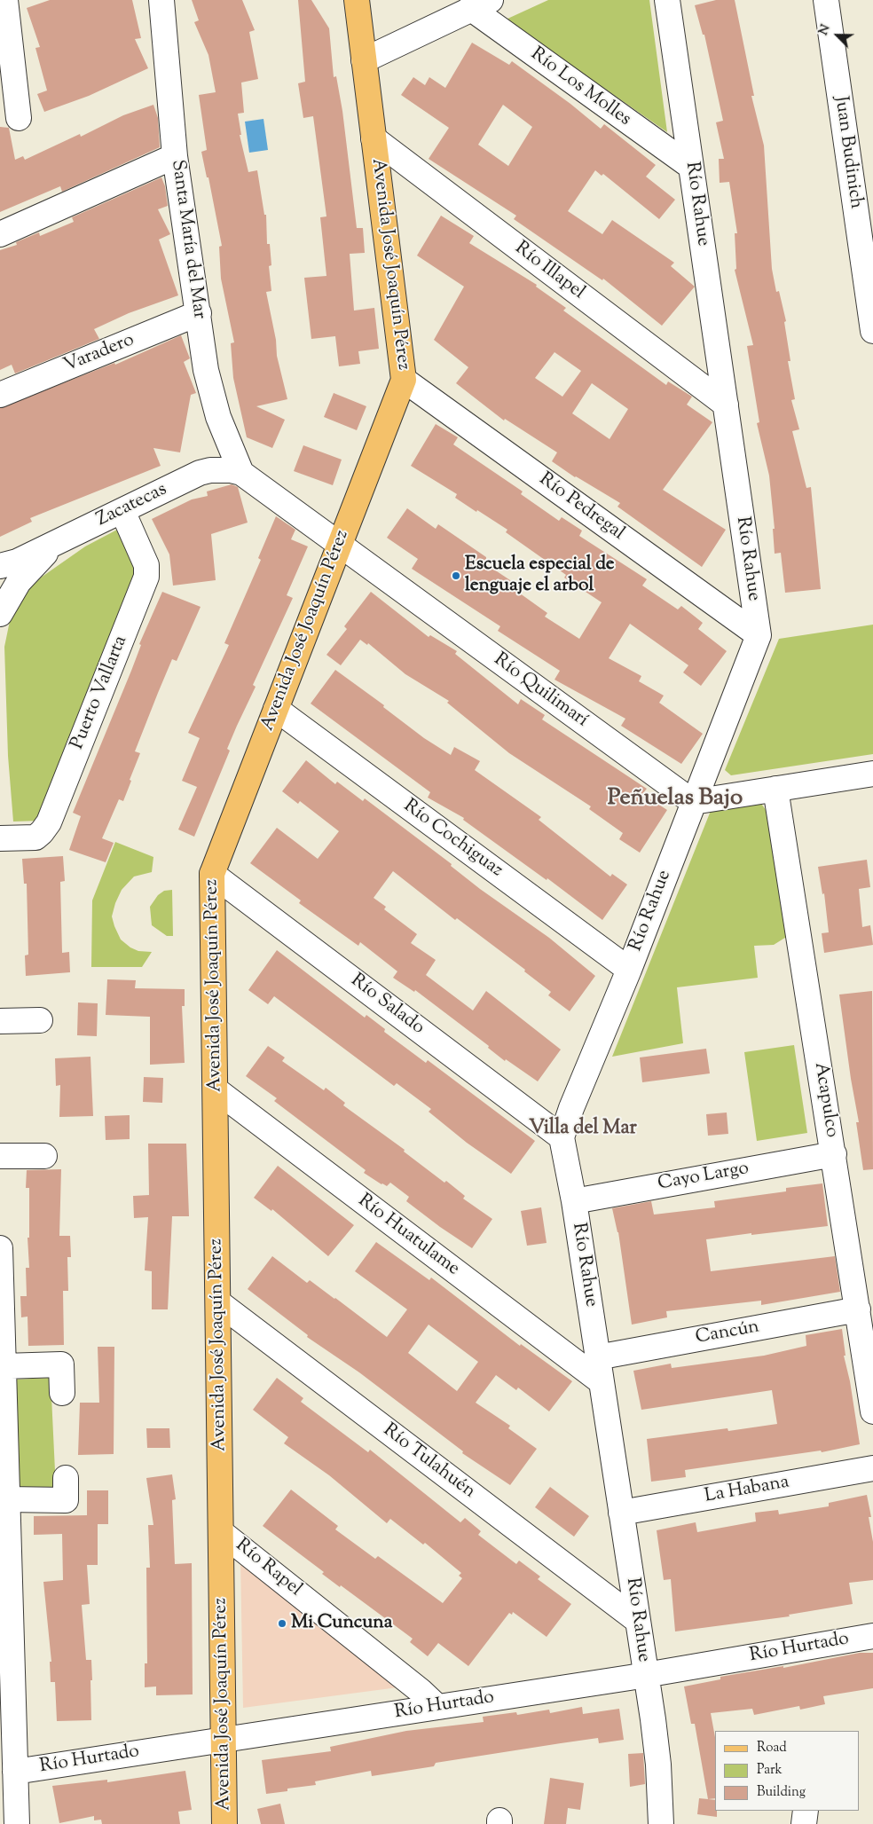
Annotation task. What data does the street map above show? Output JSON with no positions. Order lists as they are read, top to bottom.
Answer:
{
  "streets": {
    "main road": ["Avenida José Joaquín Pérez"],
    "street": [
      "Río Los Molles",
      "Juan Budinich",
      "Río Rahue",
      "Santa María del Mar",
      "Río Illapel",
      "Varadero",
      "Zacatecas",
      "Río Pedregal",
      "Río Quilimarí",
      "Puerto Vallarta",
      "Río Cochiguaz",
      "Río Salado",
      "Acapulco",
      "Cayo Largo",
      "Río Huatulame",
      "Cancún",
      "Río Tulahuén",
      "La Habana",
      "Río Rapel",
      "Río Hurtado"
    ]
  },
  "crossings": [
    ["Río Los Molles", "Río Rahue"],
    ["Río Rahue", "Río Illapel"],
    ["Río Rahue", "Río Pedregal"],
    ["Río Rahue", "Río Quilimarí"],
    ["Río Rahue", "Río Cochiguaz"],
    ["Río Rahue", "Río Salado"],
    ["Río Rahue", "Cayo Largo"],
    ["Río Rahue", "Río Huatulame"],
    ["Río Rahue", "Cancún"],
    ["Río Rahue", "Río Tulahuén"],
    ["Río Rahue", "La Habana"],
    ["Río Rahue", "Río Hurtado"],
    ["Santa María del Mar", "Varadero"],
    ["Santa María del Mar", "Zacatecas"],
    ["Santa María del Mar", "Río Quilimarí"],
    ["Avenida José Joaquín Pérez", "Río Illapel"],
    ["Avenida José Joaquín Pérez", "Río Pedregal"],
    ["Avenida José Joaquín Pérez", "Río Quilimarí"],
    ["Avenida José Joaquín Pérez", "Río Cochiguaz"],
    ["Avenida José Joaquín Pérez", "Río Salado"],
    ["Avenida José Joaquín Pérez", "Río Huatulame"],
    ["Avenida José Joaquín Pérez", "Río Tulahuén"],
    ["Avenida José Joaquín Pérez", "Río Rapel"],
    ["Avenida José Joaquín Pérez", "Río Hurtado"],
    ["Zacatecas", "Río Quilimarí"],
    ["Zacatecas", "Puerto Vallarta"],
    ["Acapulco", "Cayo Largo"],
    ["Acapulco", "Cancún"],
    ["Río Rapel", "Río Hurtado"]
  ],
  "districts": ["Peñuelas Bajo", "Villa del Mar"],
  "places": ["Escuela especial de lenguaje el arbol", "Mi Cuncuna"],
  "legend": ["Road", "Park", "Building"],
  "north": "top left"
}
